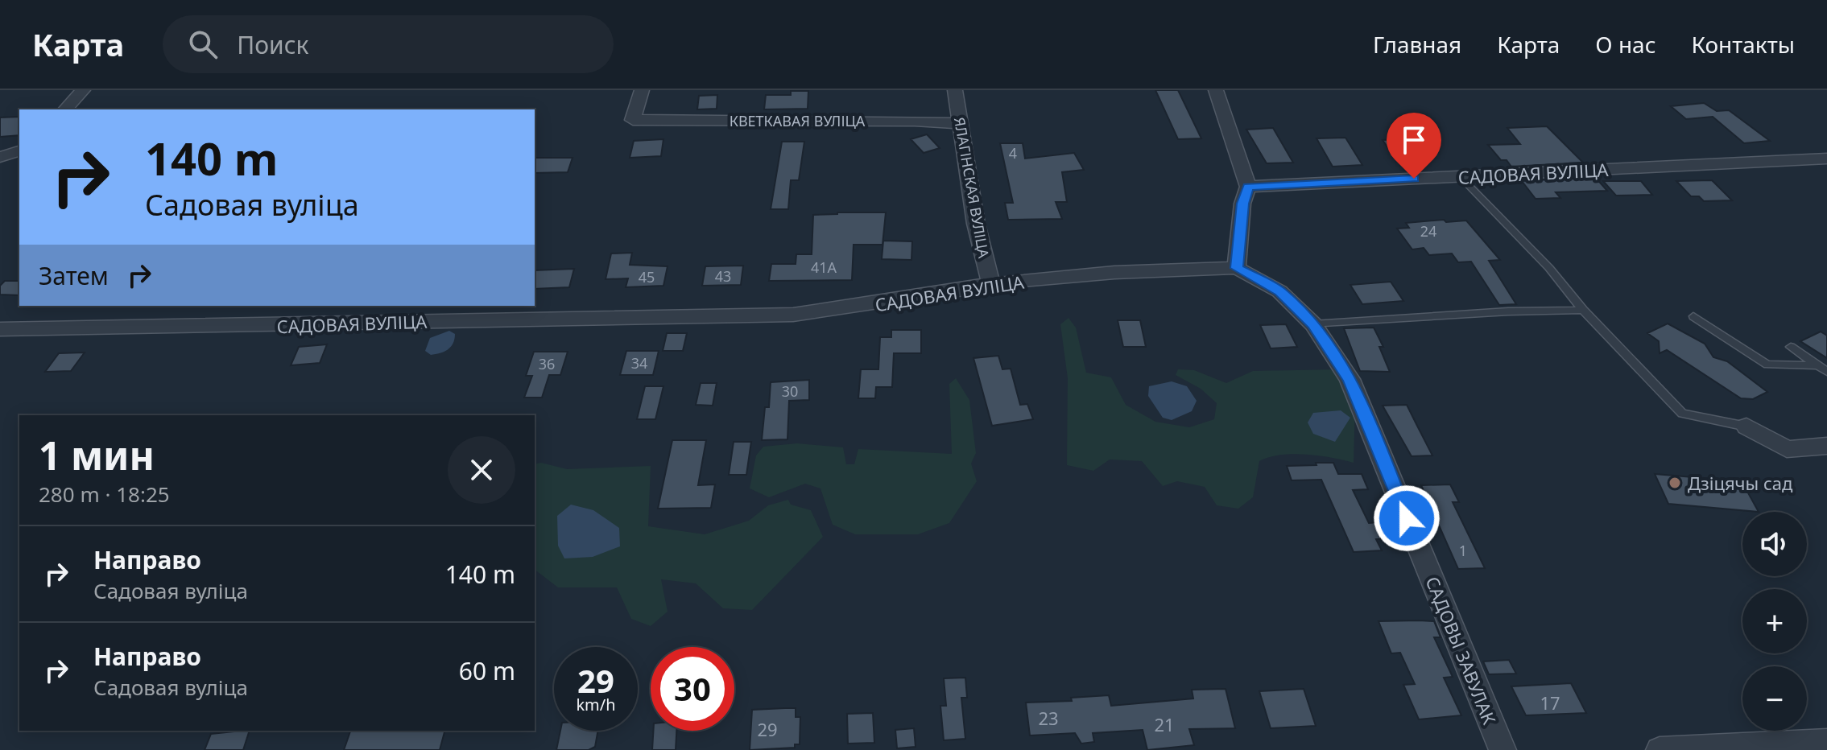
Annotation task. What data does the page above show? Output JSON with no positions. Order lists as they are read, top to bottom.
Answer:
{
  "streets": {
    "street": [
      "КВЕТКАВАЯ ВУЛІЦА",
      "САДОВАЯ ВУЛІЦА",
      "ЯЛАГІНСКАЯ ВУЛІЦА",
      "САДОВЫ ЗАВУЛАК"
    ]
  },
  "crossings": [
    ["КВЕТКАВАЯ ВУЛІЦА", "ЯЛАГІНСКАЯ ВУЛІЦА"],
    ["САДОВАЯ ВУЛІЦА", "ЯЛАГІНСКАЯ ВУЛІЦА"],
    ["САДОВАЯ ВУЛІЦА", "САДОВЫ ЗАВУЛАК"]
  ],
  "places": ["Дзіцячы сад"],
  "house_numbers": [
    "4",
    "24",
    "41А",
    "43",
    "45",
    "34",
    "36",
    "30",
    "1",
    "17",
    "23",
    "21",
    "29"
  ],
  "page": {
    "header": "Карта",
    "search": "Поиск",
    "nav": [
      "Главная",
      "Карта",
      "О нас",
      "Контакты"
    ],
    "turn": ["140 m", "Садовая вуліца"],
    "then": "Затем",
    "heading": ["1 мин", "280 m · 18:25"],
    "map_buttons": ["+", "−"],
    "list": [
      {
        "name": "Направо",
        "note": "Садовая вуліца",
        "value": "140 m"
      },
      {
        "name": "Направо",
        "note": "Садовая вуліца",
        "value": "60 m"
      }
    ],
    "speed": "29 km/h",
    "limit": "30"
  }
}
